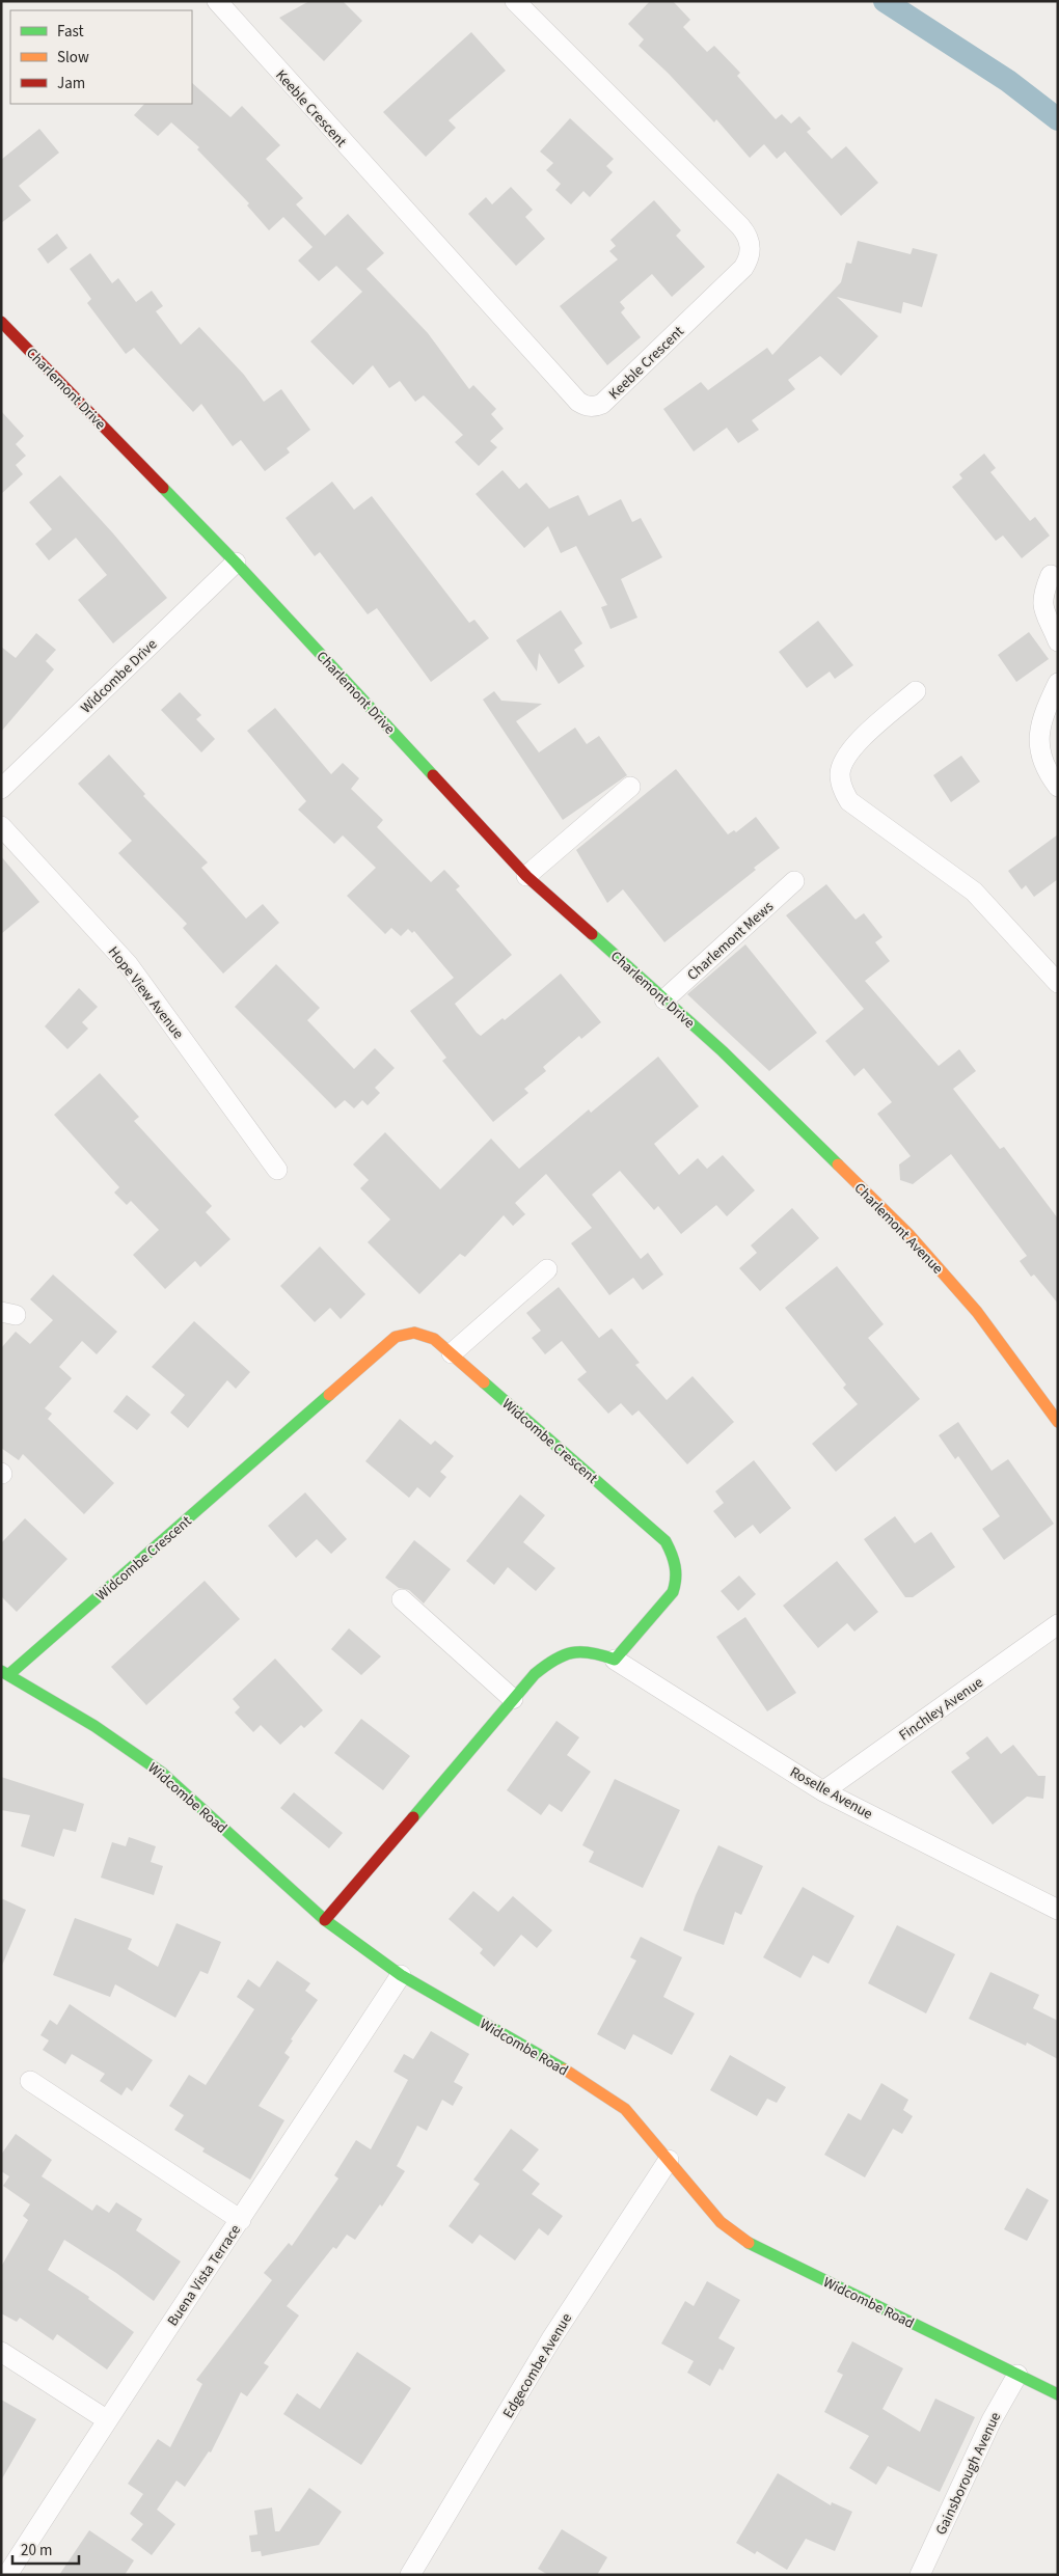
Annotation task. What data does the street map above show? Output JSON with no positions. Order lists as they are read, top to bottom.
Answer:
{
  "streets": {
    "street": [
      "Keeble Crescent",
      "Charlemont Drive",
      "Widcombe Drive",
      "Charlemont Mews",
      "Hope View Avenue",
      "Charlemont Avenue",
      "Widcombe Crescent",
      "Finchley Avenue",
      "Roselle Avenue",
      "Widcombe Road",
      "Buena Vista Terrace",
      "Edgecombe Avenue",
      "Gainsborough Avenue"
    ]
  },
  "crossings": [
    ["Charlemont Drive", "Widcombe Drive"],
    ["Charlemont Drive", "Charlemont Mews"],
    ["Charlemont Drive", "Charlemont Avenue"],
    ["Widcombe Crescent", "Roselle Avenue"],
    ["Widcombe Crescent", "Widcombe Road"],
    ["Finchley Avenue", "Roselle Avenue"],
    ["Widcombe Road", "Buena Vista Terrace"],
    ["Widcombe Road", "Edgecombe Avenue"],
    ["Widcombe Road", "Gainsborough Avenue"]
  ],
  "legend": ["Fast", "Slow", "Jam"],
  "scale_bar": "20 m"
}
